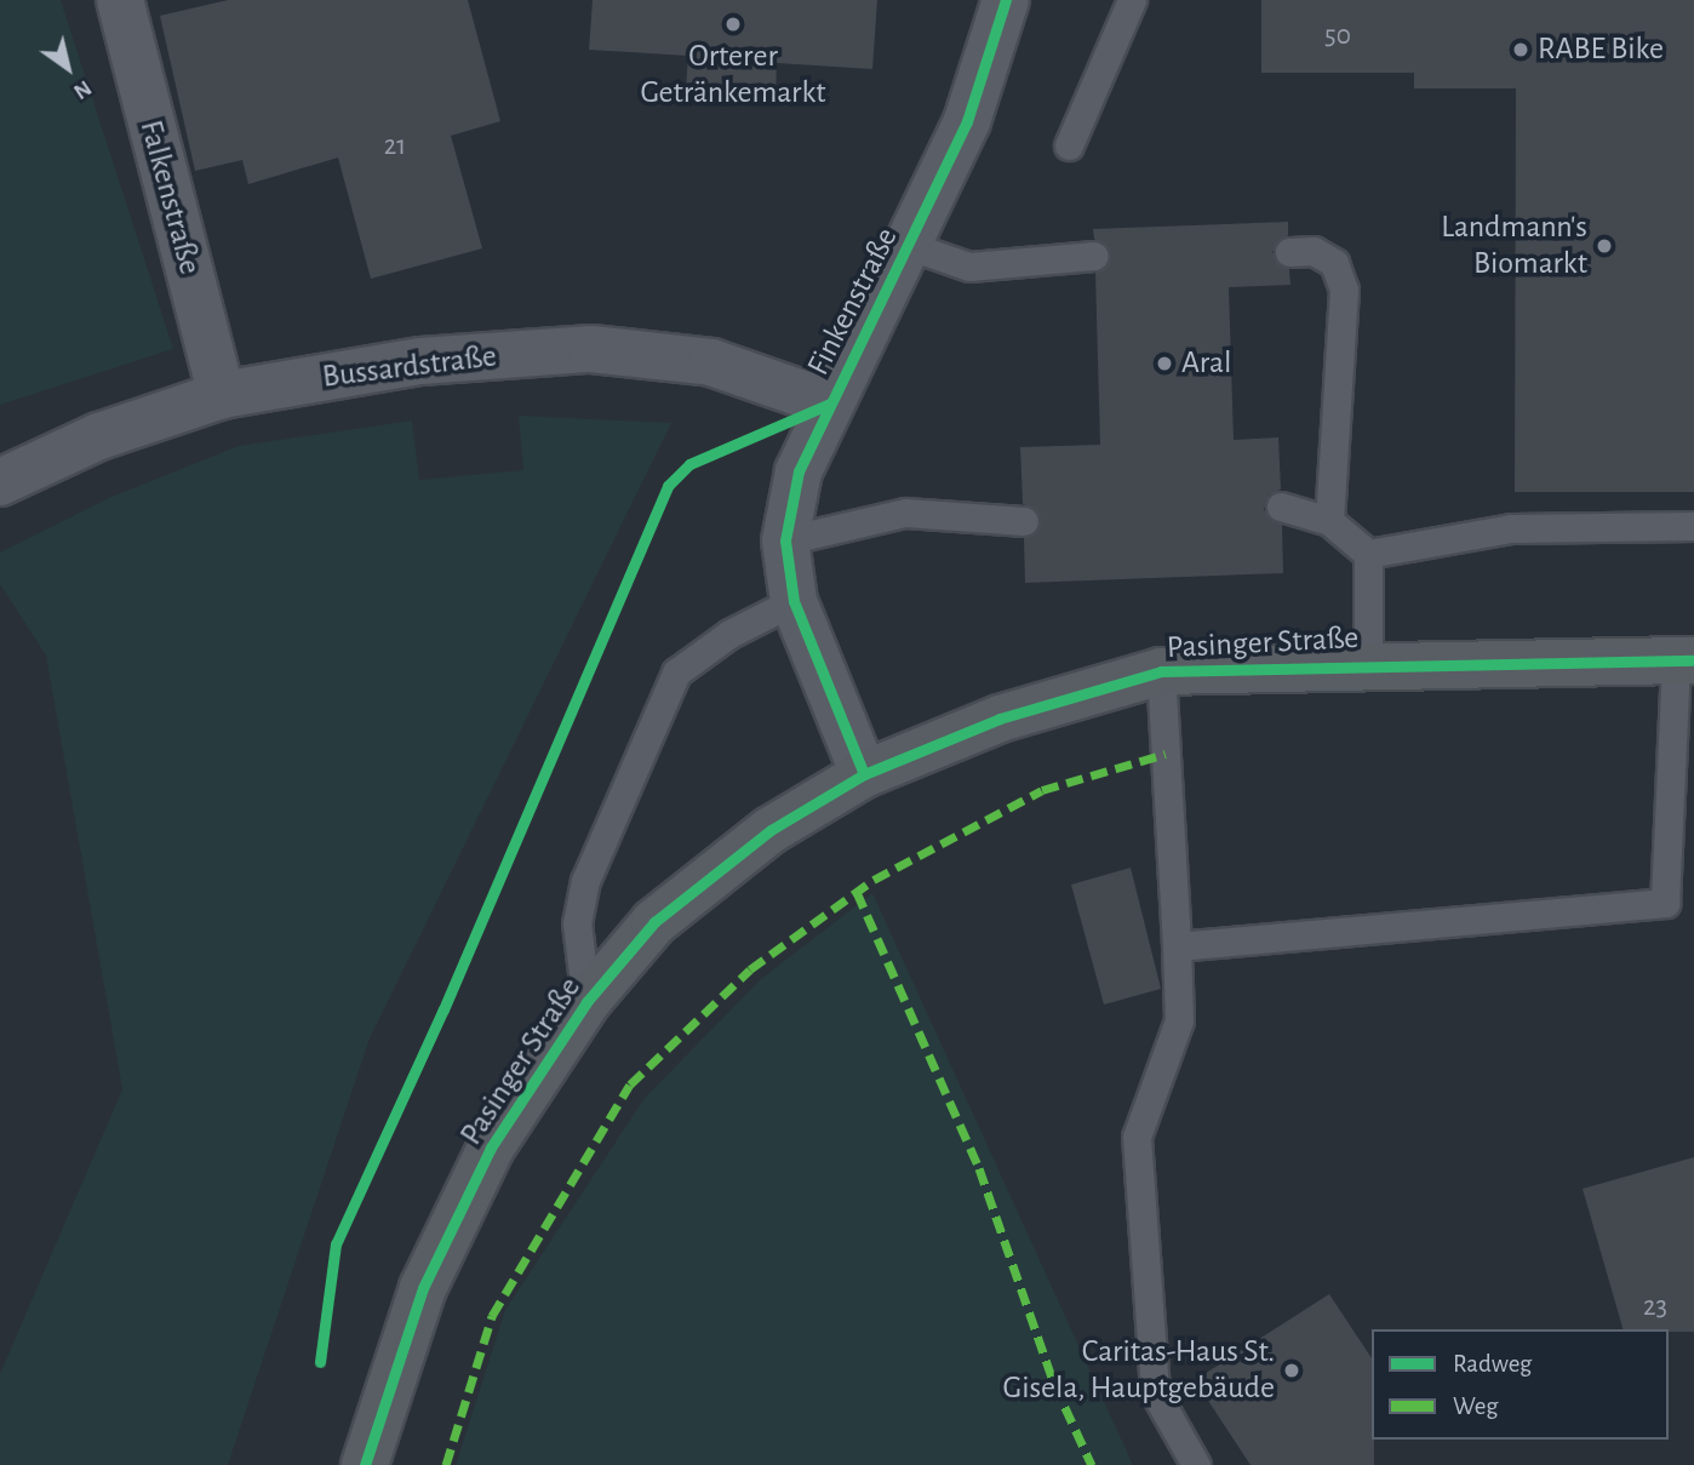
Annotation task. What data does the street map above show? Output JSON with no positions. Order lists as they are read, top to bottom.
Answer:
{
  "streets": {
    "main road": ["Pasinger Straße"],
    "street": ["Falkenstraße", "Finkenstraße", "Bussardstraße"]
  },
  "crossings": [
    ["Falkenstraße", "Bussardstraße"],
    ["Finkenstraße", "Bussardstraße"],
    ["Finkenstraße", "Pasinger Straße"]
  ],
  "places": [
    "Orterer Getränkemarkt",
    "RABE Bike",
    "Landmann's Biomarkt",
    "Aral",
    "Caritas-Haus St. Gisela, Hauptgebäude"
  ],
  "house_numbers": ["50", "21", "23"],
  "legend": ["Radweg", "Weg"],
  "north": "bottom right"
}
